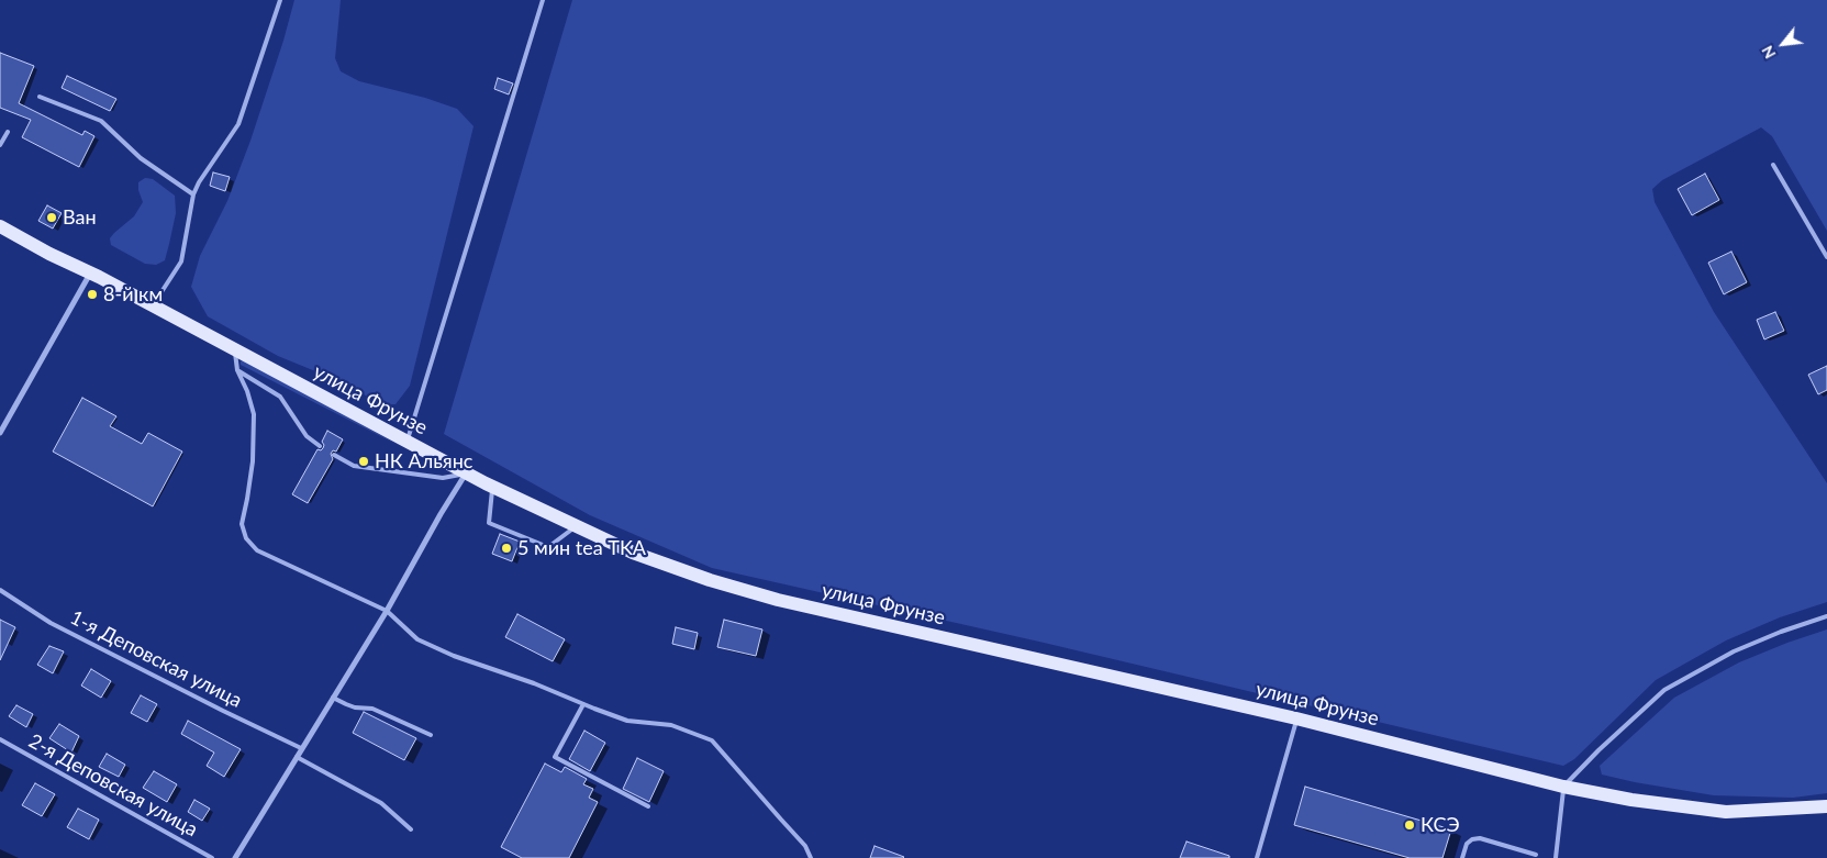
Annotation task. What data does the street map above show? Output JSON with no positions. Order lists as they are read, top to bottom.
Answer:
{
  "streets": {
    "main road": ["улица Фрунзе"],
    "lane": ["1-я Деповская улица", "2-я Деповская улица"]
  },
  "places": [
    "Ван",
    "8-й км",
    "НК Альянс",
    "5 мин tea TKA",
    "КСЭ"
  ],
  "north": "bottom left"
}
